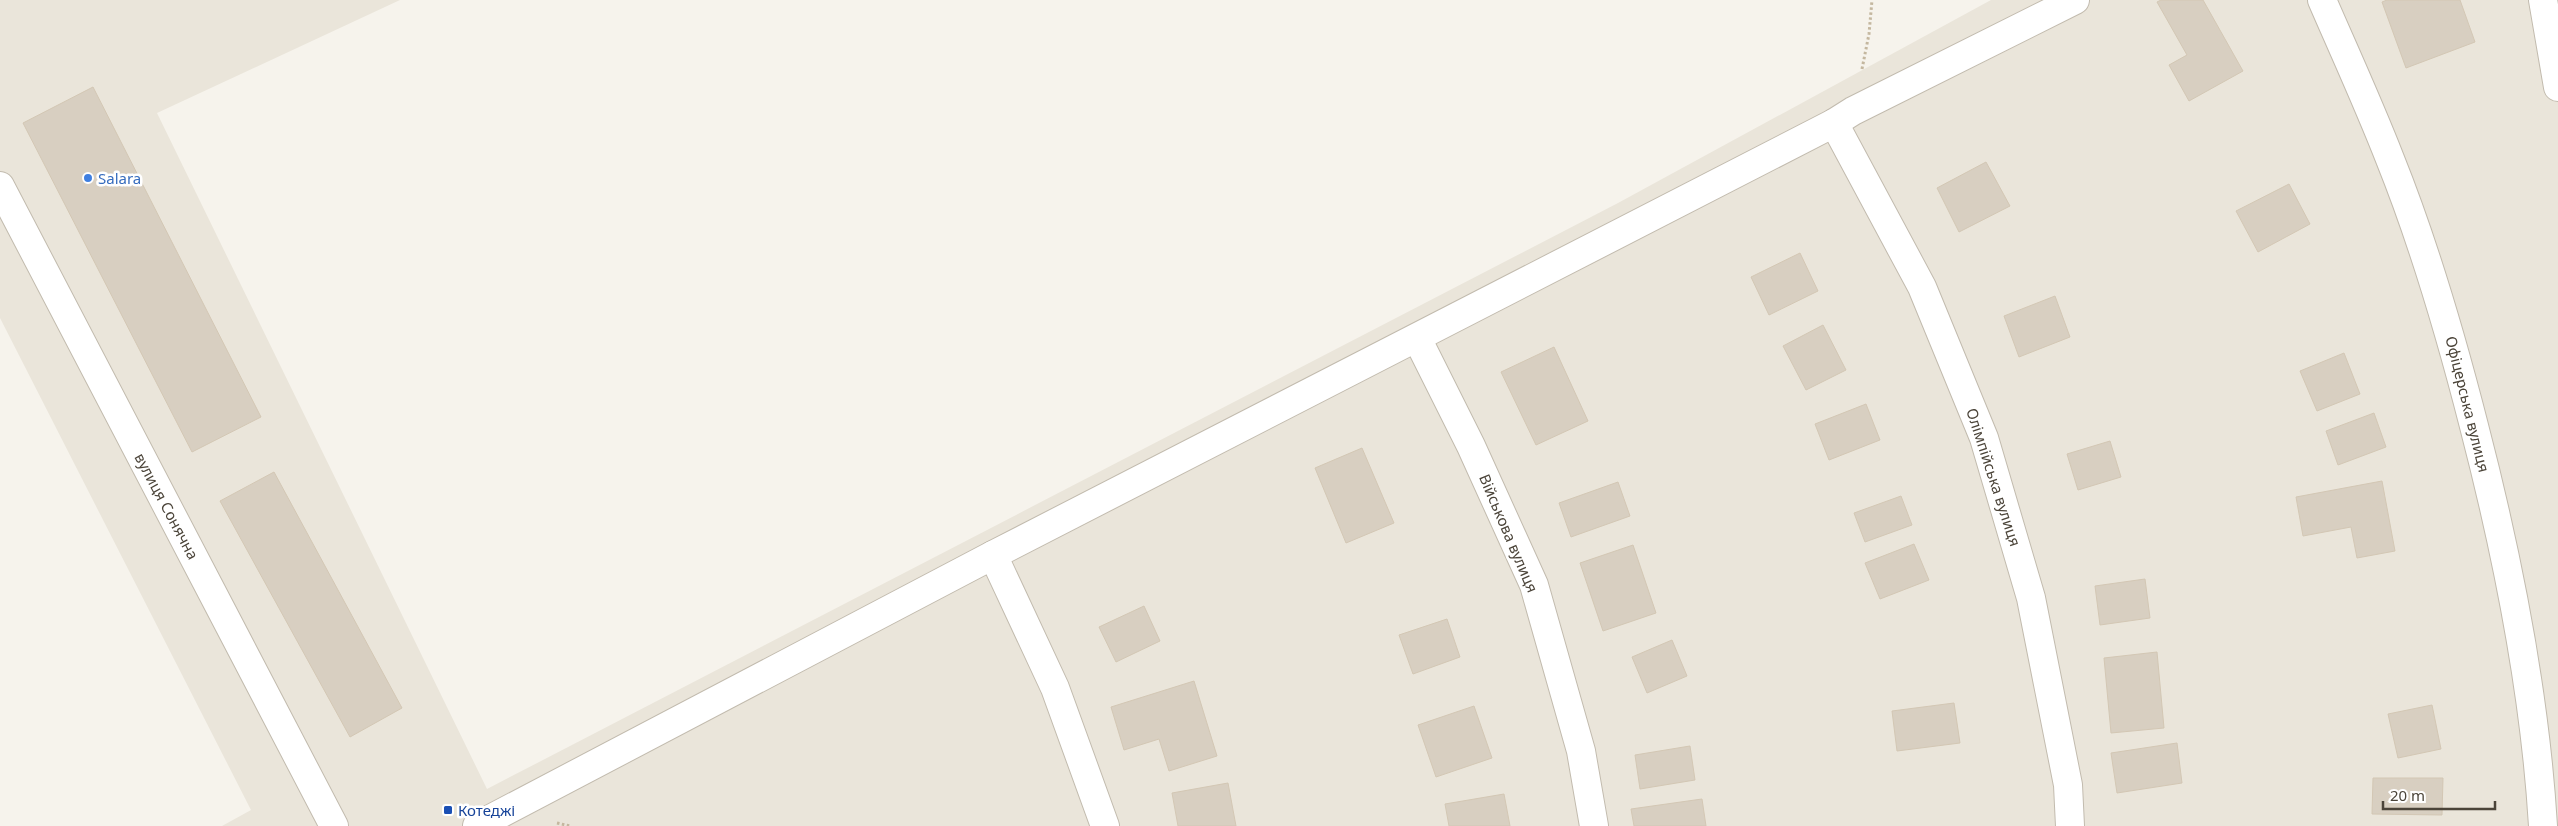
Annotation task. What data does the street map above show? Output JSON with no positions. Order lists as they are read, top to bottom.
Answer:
{
  "streets": {
    "street": [
      "Офіцерська вулиця",
      "Олімпійська вулиця",
      "вулиця Сонячна",
      "Військова вулиця"
    ]
  },
  "places": {
    "other": ["Salara"],
    "transit": ["Котеджі"]
  },
  "scale_bar": "20 m"
}
